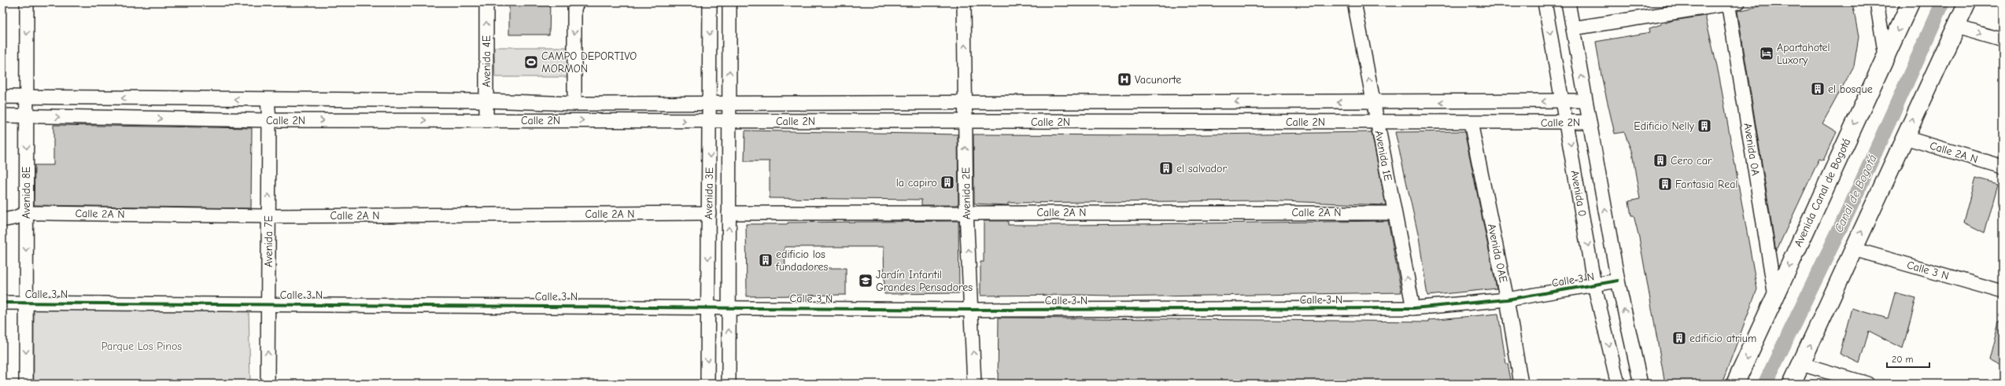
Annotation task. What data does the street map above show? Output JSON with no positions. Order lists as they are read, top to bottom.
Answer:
{
  "streets": {
    "main road": ["Avenida Canal de Bogotá"],
    "street": [
      "Avenida 4E",
      "Calle 2N",
      "Avenida 0A",
      "Calle 2A N",
      "Avenida 1E",
      "Avenida 8E",
      "Avenida 3E",
      "Avenida 2E",
      "Avenida 0",
      "Avenida 7E",
      "Avenida 0AE",
      "Calle 3 N"
    ]
  },
  "crossings": [
    ["Avenida 4E", "Calle 2N"],
    ["Calle 2N", "Avenida 1E"],
    ["Calle 2N", "Avenida 8E"],
    ["Calle 2N", "Avenida 3E"],
    ["Calle 2N", "Avenida 2E"],
    ["Calle 2N", "Avenida 0"],
    ["Calle 2N", "Avenida 7E"],
    ["Calle 2N", "Avenida 0AE"],
    ["Avenida 0A", "Avenida Canal de Bogotá"],
    ["Calle 2A N", "Avenida 1E"],
    ["Calle 2A N", "Avenida 8E"],
    ["Calle 2A N", "Avenida 3E"],
    ["Calle 2A N", "Avenida 2E"],
    ["Calle 2A N", "Avenida 7E"],
    ["Avenida 1E", "Calle 3 N"],
    ["Avenida 8E", "Calle 3 N"],
    ["Avenida 3E", "Calle 3 N"],
    ["Avenida 2E", "Calle 3 N"],
    ["Avenida 0", "Calle 3 N"],
    ["Avenida 7E", "Calle 3 N"],
    ["Avenida 0AE", "Calle 3 N"]
  ],
  "one_way": [
    "Avenida 1E",
    "Avenida 8E",
    "Avenida 2E",
    "Avenida 7E"
  ],
  "water": ["Canal de Bogotá"],
  "parks": ["Parque Los Pinos"],
  "places": {
    "hotel": ["Apartahotel Luxory"],
    "sports": ["CAMPO DEPORTIVO MORMON"],
    "hospital": ["Vacunorte"],
    "building": [
      "el bosque",
      "Edificio Nelly",
      "Cero car",
      "el salvador",
      "la capiro",
      "Fantasia Real",
      "edificio los fundadores",
      "edificio atrium"
    ],
    "school or university": ["Jardín Infantil Grandes Pensadores"]
  },
  "scale_bar": "20 m"
}
